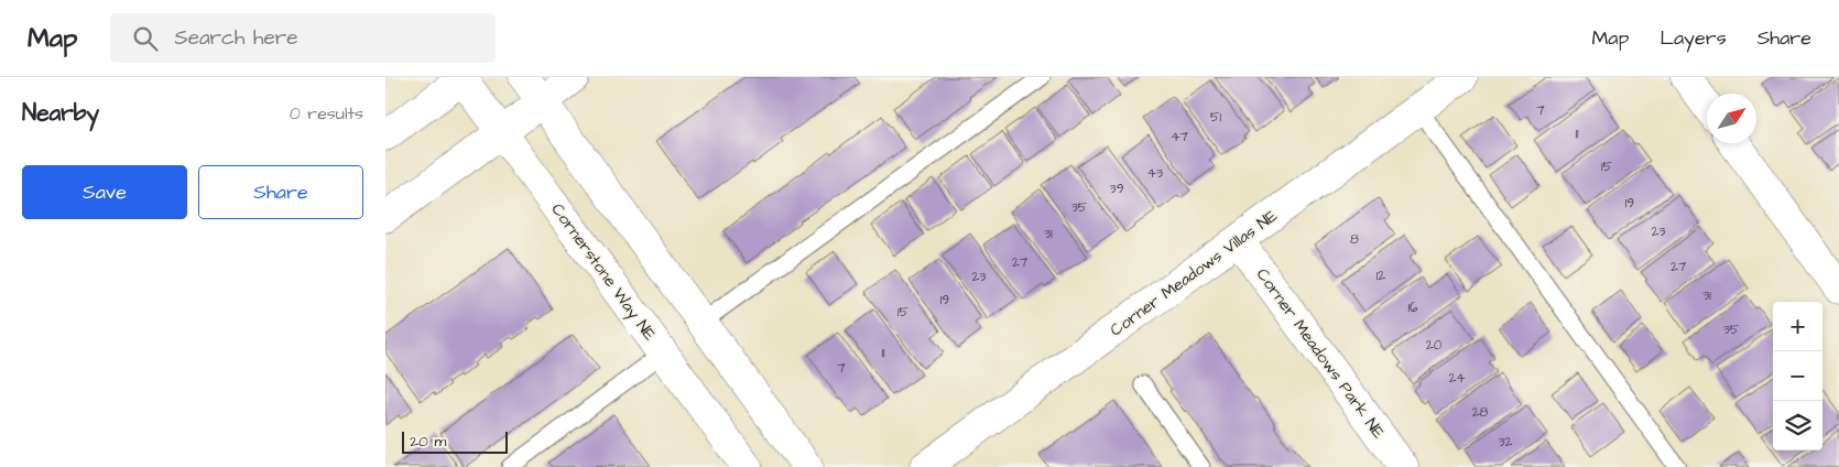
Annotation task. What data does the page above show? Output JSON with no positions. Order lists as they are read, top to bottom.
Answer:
{
  "streets": {
    "street": ["Cornerstone Way NE", "Corner Meadows Villas NE", "Corner Meadows Park NE"]
  },
  "crossings": [
    ["Corner Meadows Villas NE", "Corner Meadows Park NE"]
  ],
  "house_numbers": [
    "7",
    "51",
    "11",
    "47",
    "15",
    "43",
    "39",
    "19",
    "35",
    "23",
    "31",
    "8",
    "27",
    "27",
    "12",
    "23",
    "31",
    "19",
    "16",
    "15",
    "35",
    "20",
    "11",
    "7",
    "24",
    "28",
    "32"
  ],
  "scale_bar": "20 m",
  "north": "top right",
  "page": {
    "header": "Map",
    "search": "Search here",
    "nav": ["Map", "Layers", "Share"],
    "heading": ["Nearby", "0 results"],
    "buttons": ["Save", "Share"],
    "map_buttons": ["+", "−"],
    "scale": "20 m"
  }
}
